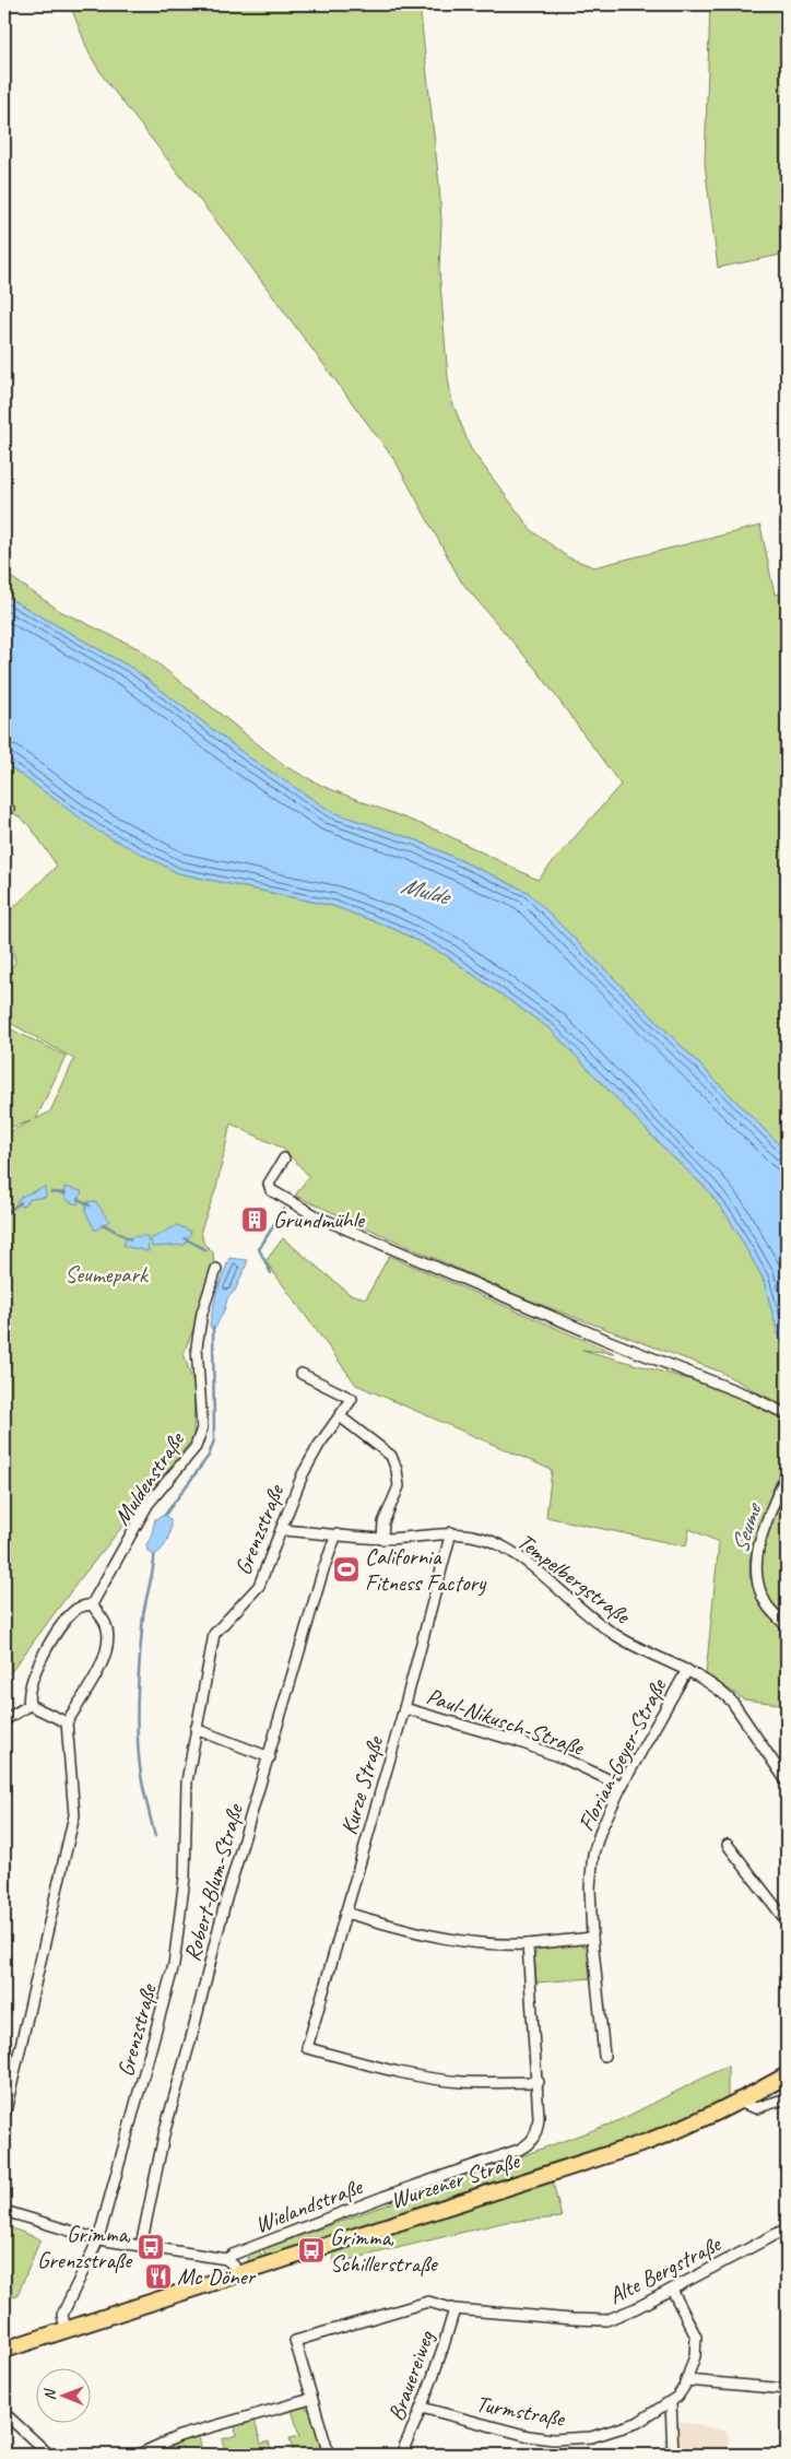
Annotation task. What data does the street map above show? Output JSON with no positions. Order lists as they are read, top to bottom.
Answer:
{
  "streets": {
    "main road": ["Wurzener Straße"],
    "street": [
      "Muldenstraße",
      "Grenzstraße",
      "Tempelbergstraße",
      "Paul-Nikusch-Straße",
      "Florian-Geyer-Straße",
      "Kurze Straße",
      "Robert-Blum-Straße",
      "Wielandstraße",
      "Alte Bergstraße",
      "Brauereiweg",
      "Turmstraße"
    ]
  },
  "crossings": [
    ["Grenzstraße", "Tempelbergstraße"],
    ["Grenzstraße", "Wurzener Straße"],
    ["Tempelbergstraße", "Florian-Geyer-Straße"],
    ["Tempelbergstraße", "Kurze Straße"],
    ["Tempelbergstraße", "Robert-Blum-Straße"],
    ["Paul-Nikusch-Straße", "Florian-Geyer-Straße"],
    ["Paul-Nikusch-Straße", "Kurze Straße"],
    ["Kurze Straße", "Wielandstraße"],
    ["Alte Bergstraße", "Brauereiweg"],
    ["Alte Bergstraße", "Turmstraße"],
    ["Brauereiweg", "Turmstraße"]
  ],
  "water": ["Mulde", "Seume"],
  "parks": ["Seumepark"],
  "places": {
    "building": ["Grundmühle"],
    "sports": ["California Fitness Factory"],
    "bus stop": ["Grimma, Grenzstraße", "Grimma, Schillerstraße"],
    "restaurant": ["Mc Döner"]
  },
  "north": "left"
}
